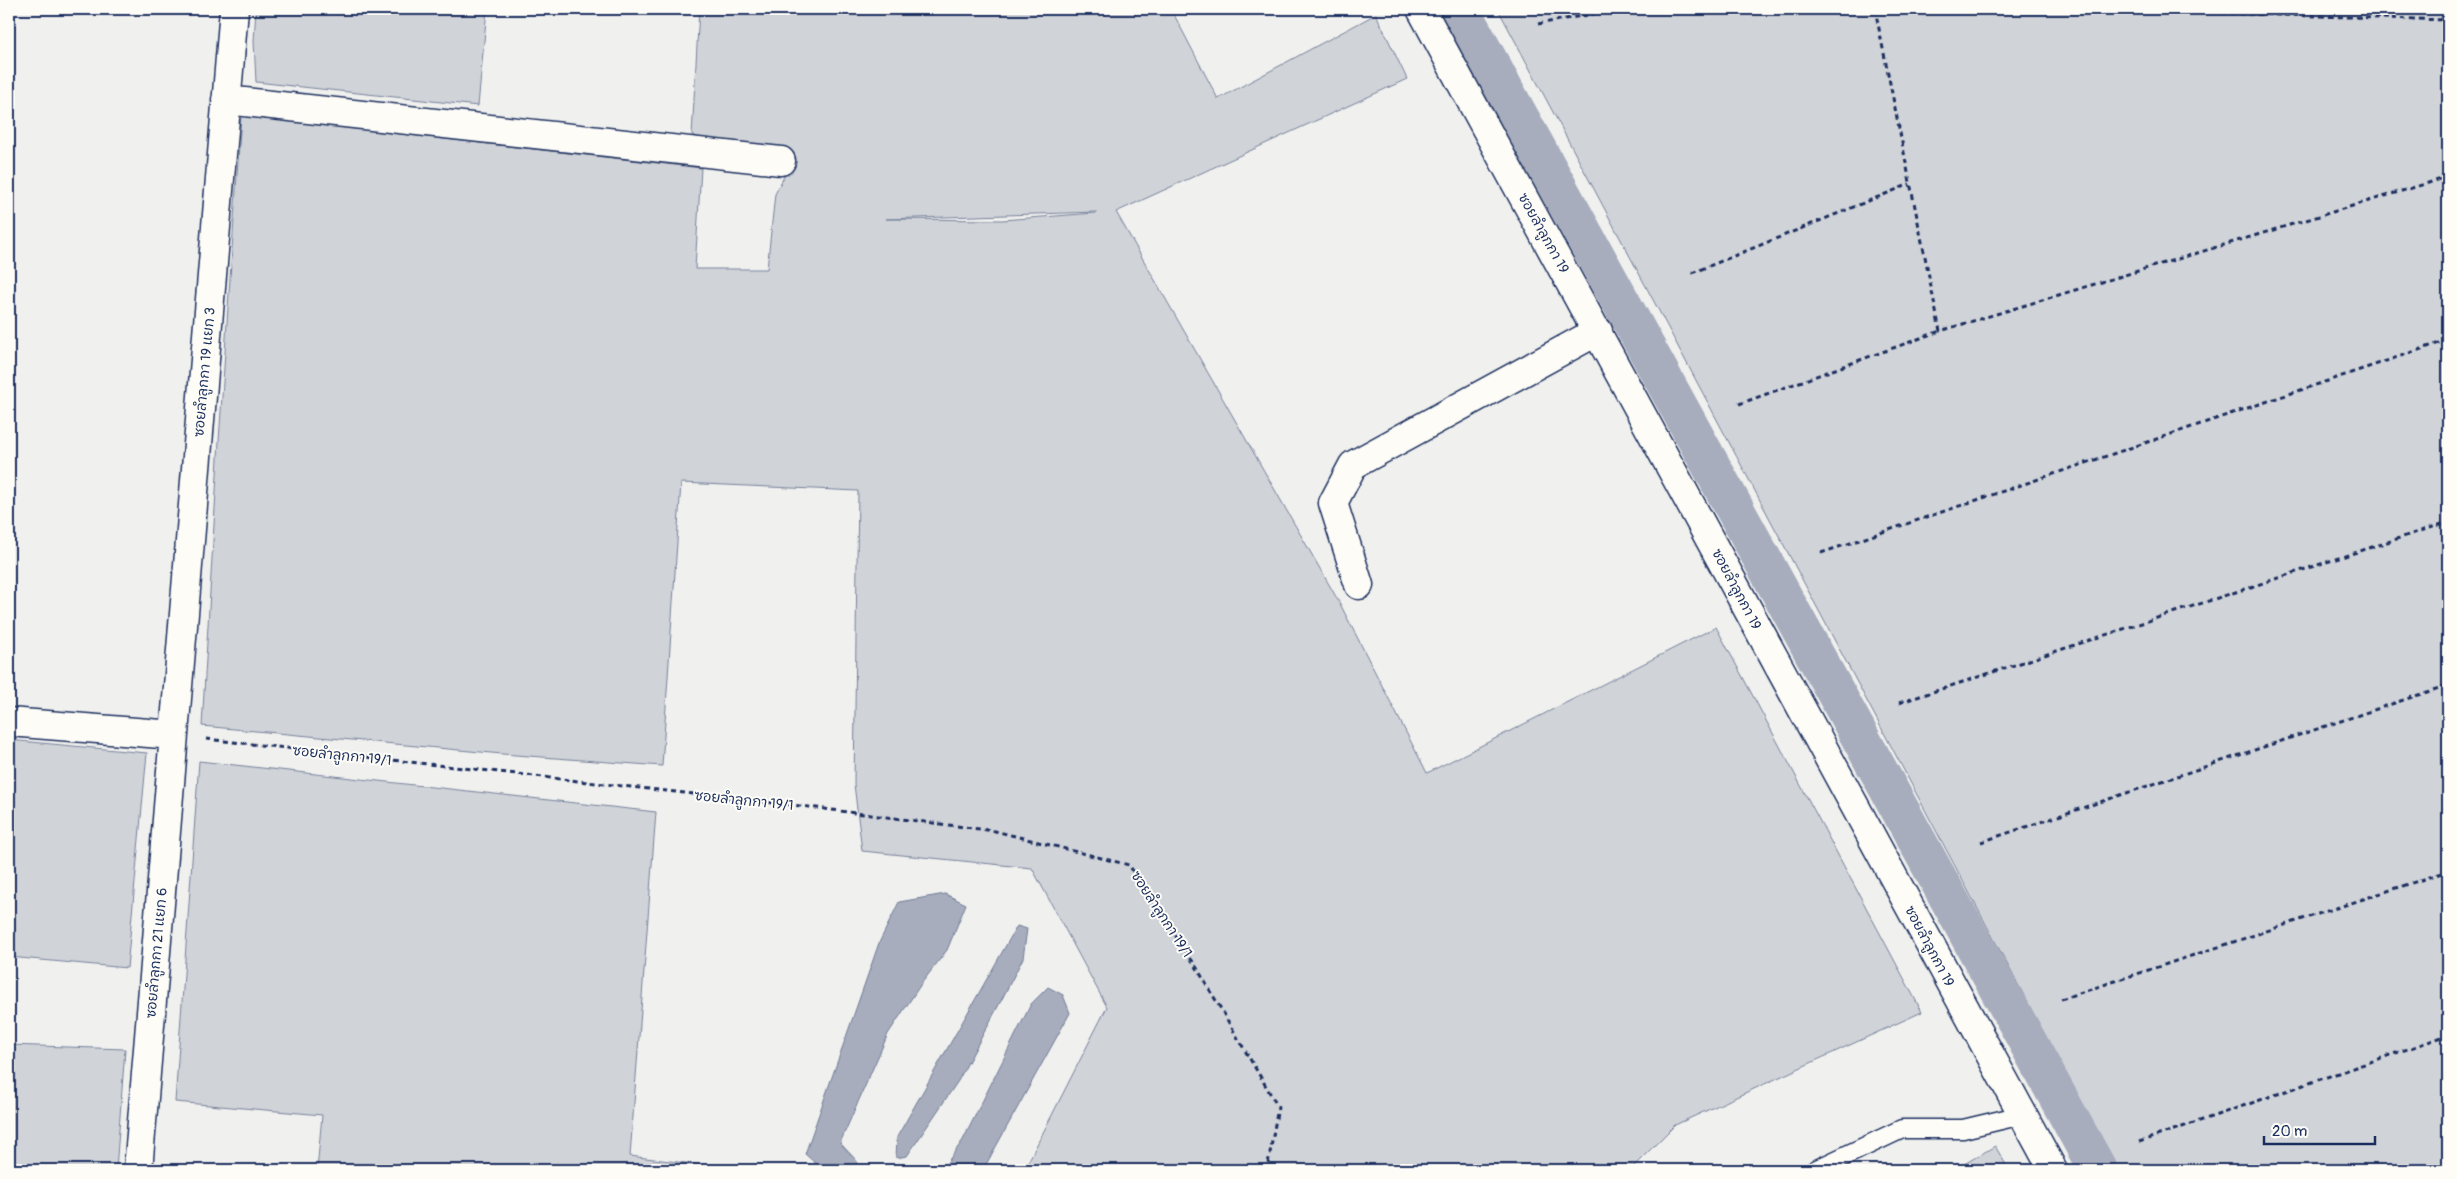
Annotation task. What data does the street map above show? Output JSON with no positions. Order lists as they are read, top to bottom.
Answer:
{
  "streets": {
    "street": ["ซอยลำลูกกา 19", "ซอยลำลูกกา 19 แยก 3", "ซอยลำลูกกา 21 แยก 6"],
    "path": ["ซอยลำลูกกา 19/1"]
  },
  "crossings": [
    ["ซอยลำลูกกา 19 แยก 3", "ซอยลำลูกกา 19/1"],
    ["ซอยลำลูกกา 19 แยก 3", "ซอยลำลูกกา 21 แยก 6"],
    ["ซอยลำลูกกา 19/1", "ซอยลำลูกกา 21 แยก 6"]
  ],
  "scale_bar": "20 m"
}
